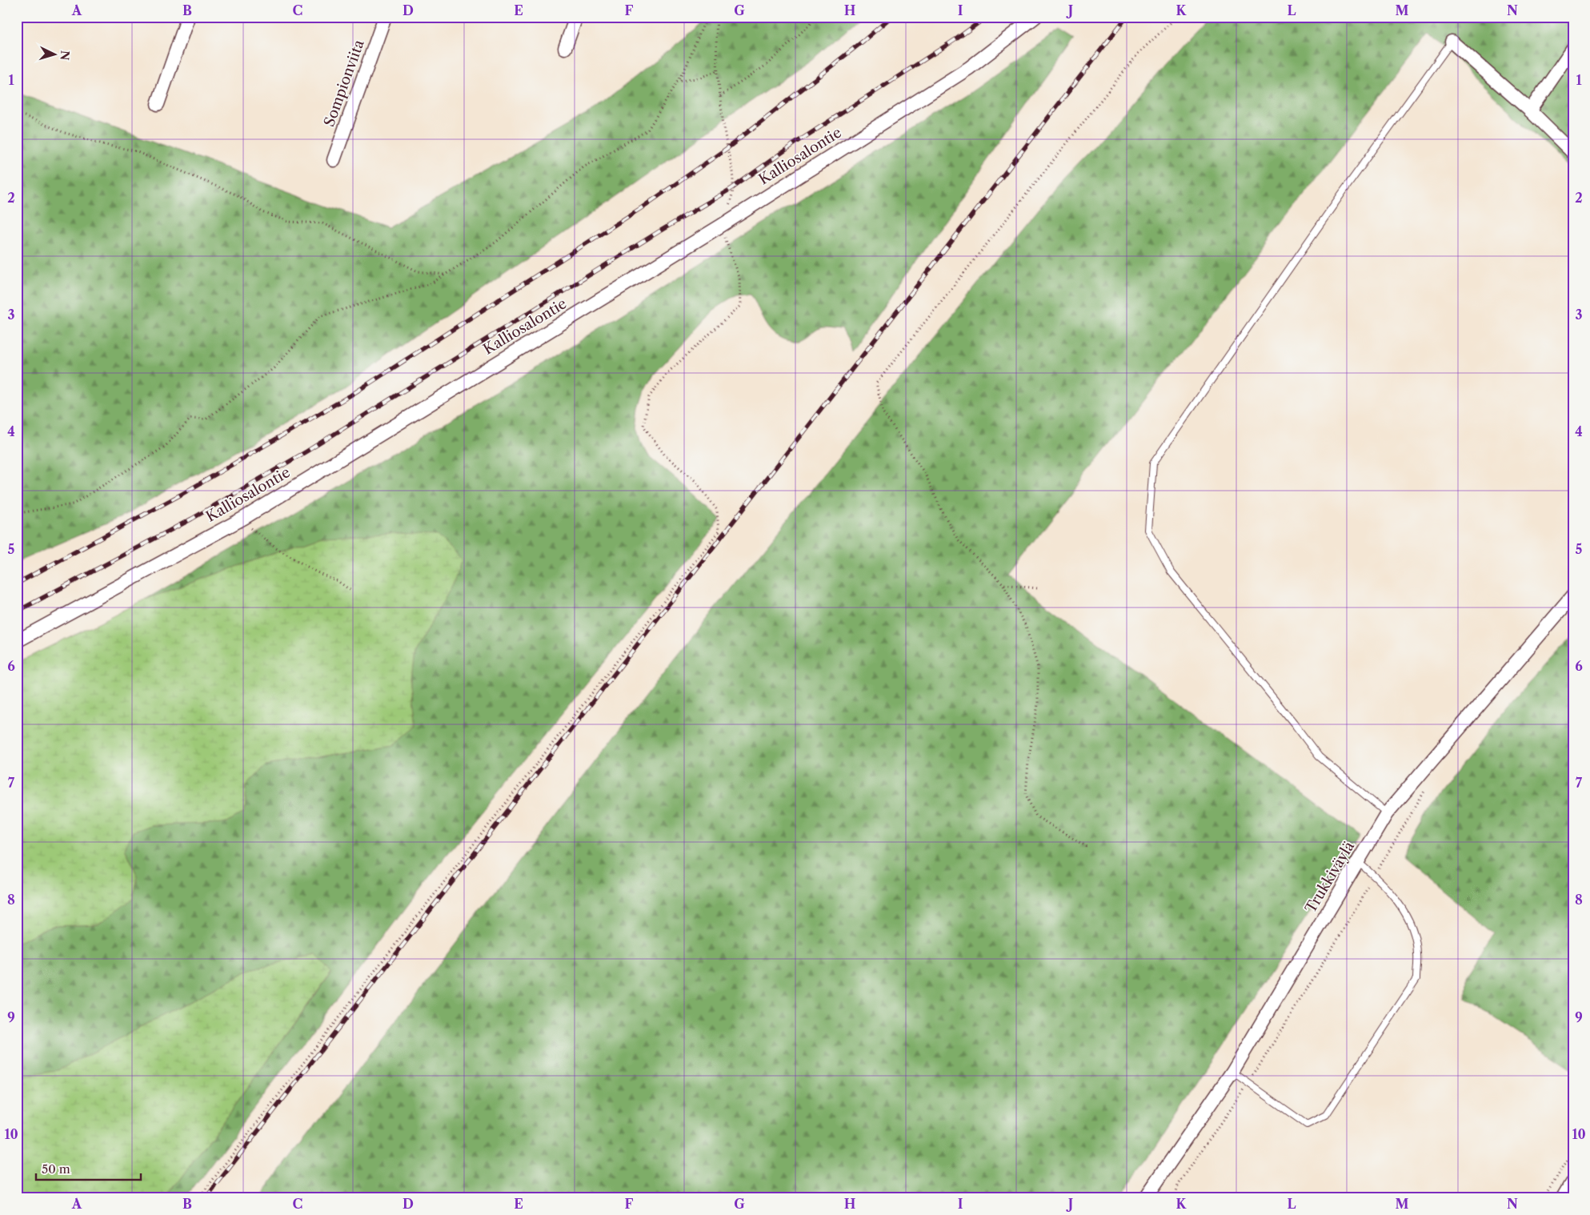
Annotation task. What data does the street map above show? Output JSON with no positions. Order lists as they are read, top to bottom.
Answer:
{
  "streets": {
    "street": ["Sompionviita", "Kalliosalontie", "Trukkiväylä"]
  },
  "scale_bar": "50 m",
  "north": "right",
  "grid": {
    "columns": [
      "A",
      "B",
      "C",
      "D",
      "E",
      "F",
      "G",
      "H",
      "I",
      "J",
      "K",
      "L",
      "M",
      "N"
    ],
    "rows": [
      "1",
      "2",
      "3",
      "4",
      "5",
      "6",
      "7",
      "8",
      "9",
      "10"
    ]
  }
}
